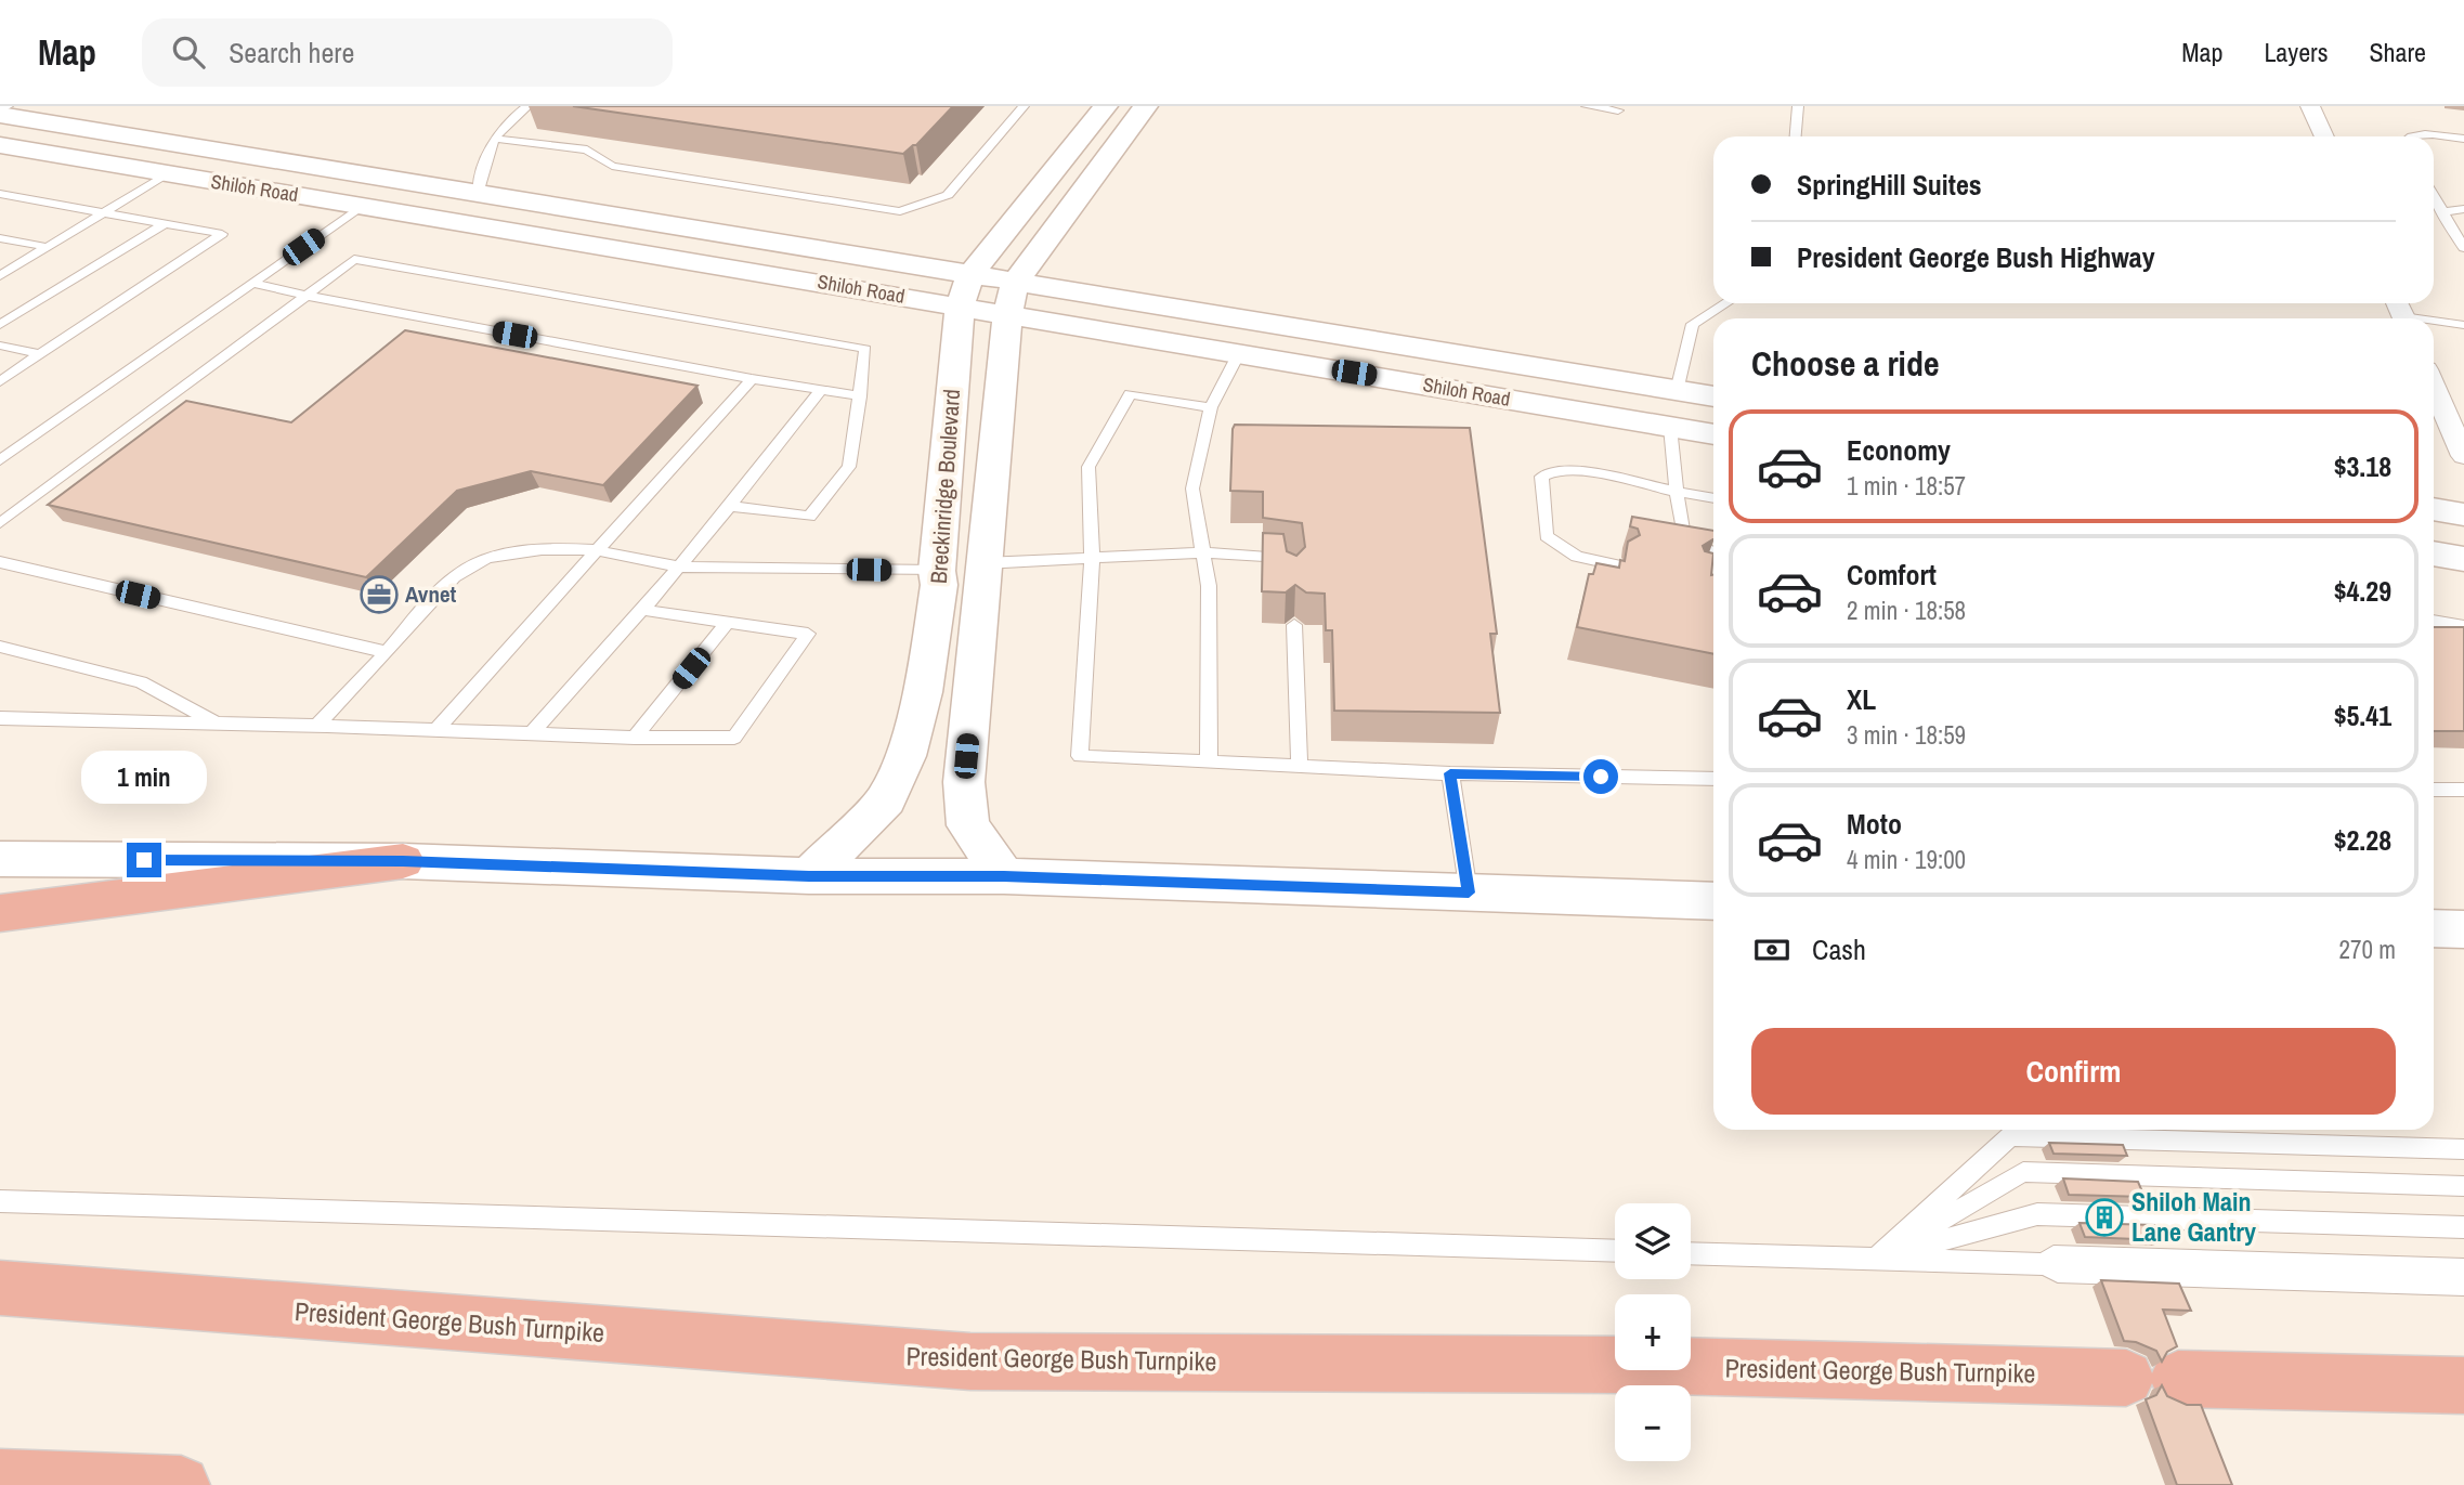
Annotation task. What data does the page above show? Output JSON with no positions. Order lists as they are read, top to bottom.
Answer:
{
  "streets": {
    "highway": ["President George Bush Turnpike"],
    "main road": ["Shiloh Road", "Breckinridge Boulevard"]
  },
  "crossings": [
    ["Shiloh Road", "Breckinridge Boulevard"]
  ],
  "places": {
    "office": ["Avnet"],
    "building": ["Shiloh Main Lane Gantry"]
  },
  "page": {
    "header": "Map",
    "search": "Search here",
    "nav": ["Map", "Layers", "Share"],
    "banner": ["SpringHill Suites", "President George Bush Highway"],
    "heading": "Choose a ride",
    "list": [
      {
        "name": "Economy",
        "note": "1 min · 18:57",
        "value": "$3.18"
      },
      {
        "name": "Comfort",
        "note": "2 min · 18:58",
        "value": "$4.29"
      },
      {
        "name": "XL",
        "note": "3 min · 18:59",
        "value": "$5.41"
      },
      {
        "name": "Moto",
        "note": "4 min · 19:00",
        "value": "$2.28"
      }
    ],
    "bubble": "1 min",
    "pay": ["Cash", "270 m"],
    "buttons": "Confirm",
    "map_buttons": ["+", "−"]
  }
}
